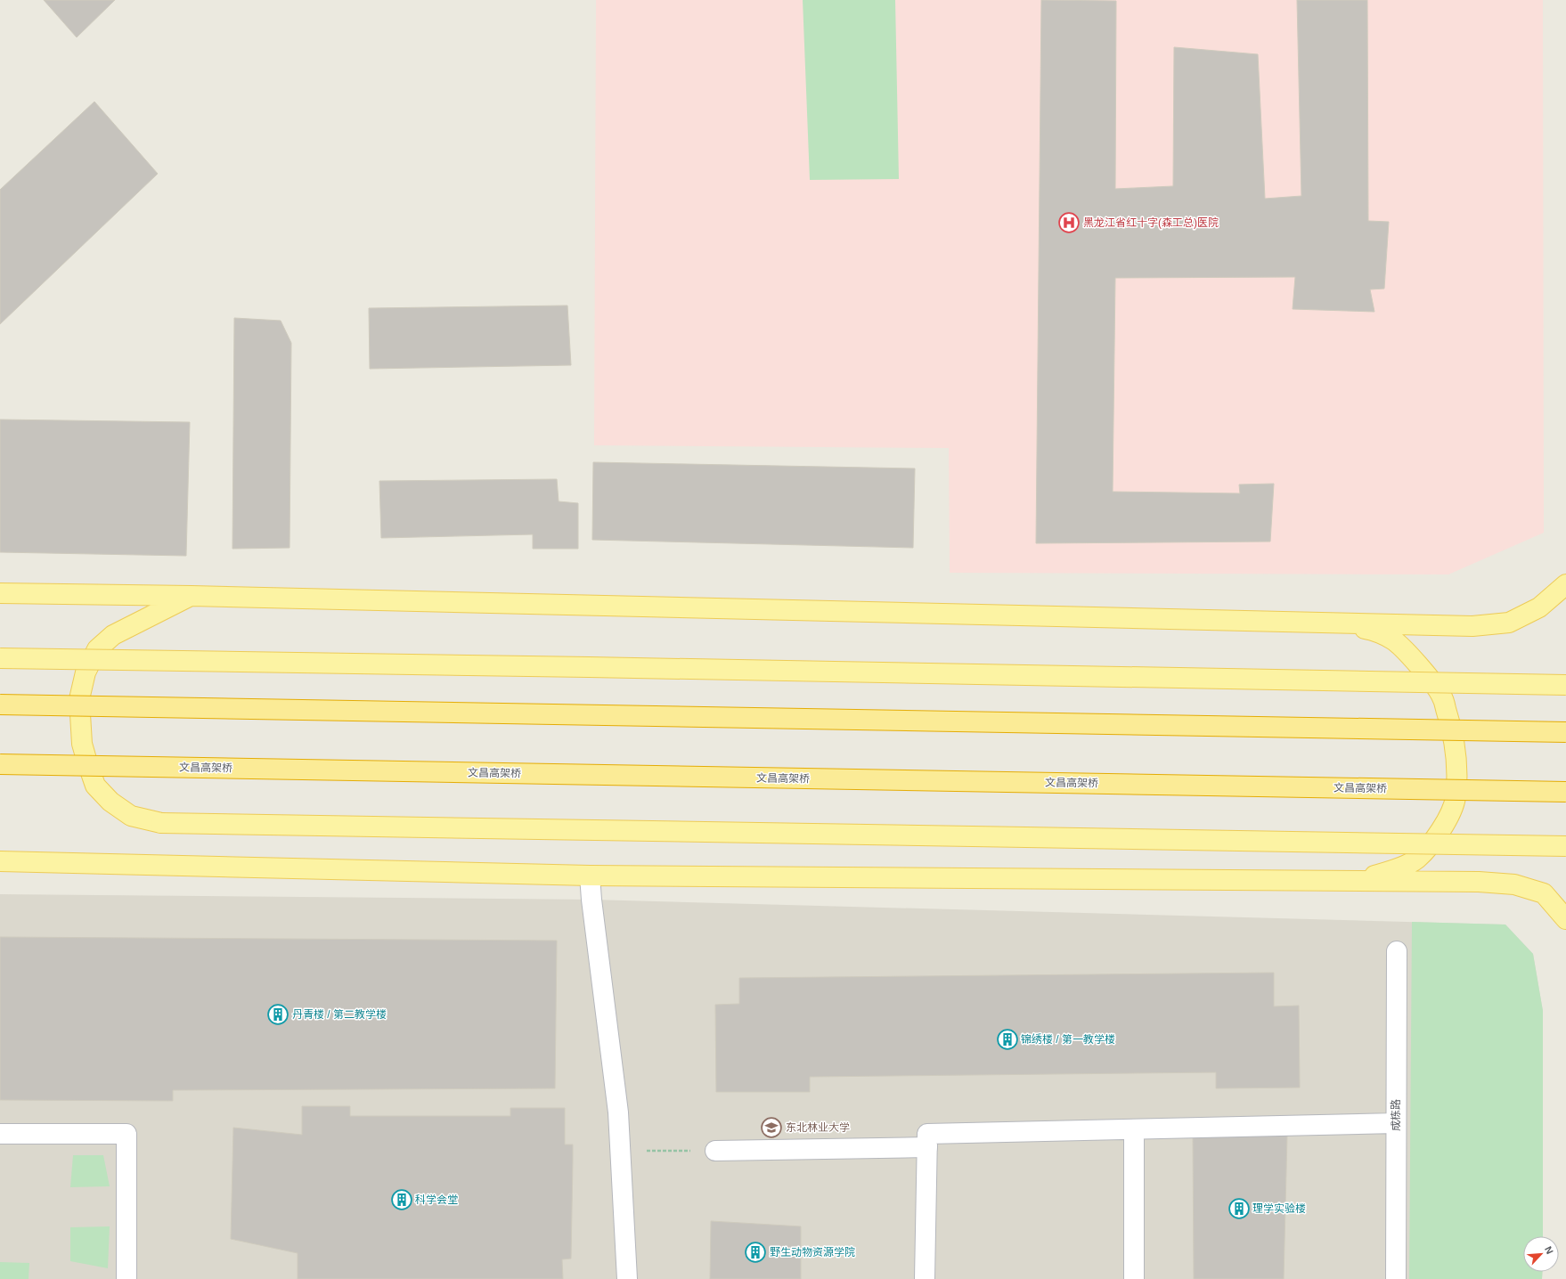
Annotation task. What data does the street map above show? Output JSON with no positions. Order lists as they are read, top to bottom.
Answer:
{
  "streets": {
    "highway": ["文昌高架桥"],
    "street": ["成栋路"]
  },
  "places": {
    "hospital": ["黑龙江省红十字(森工总)医院"],
    "building": [
      "丹青楼 / 第二教学楼",
      "锦绣楼 / 第一教学楼",
      "科学会堂",
      "理学实验楼",
      "野生动物资源学院"
    ],
    "school or university": ["东北林业大学"]
  },
  "north": "top right"
}
